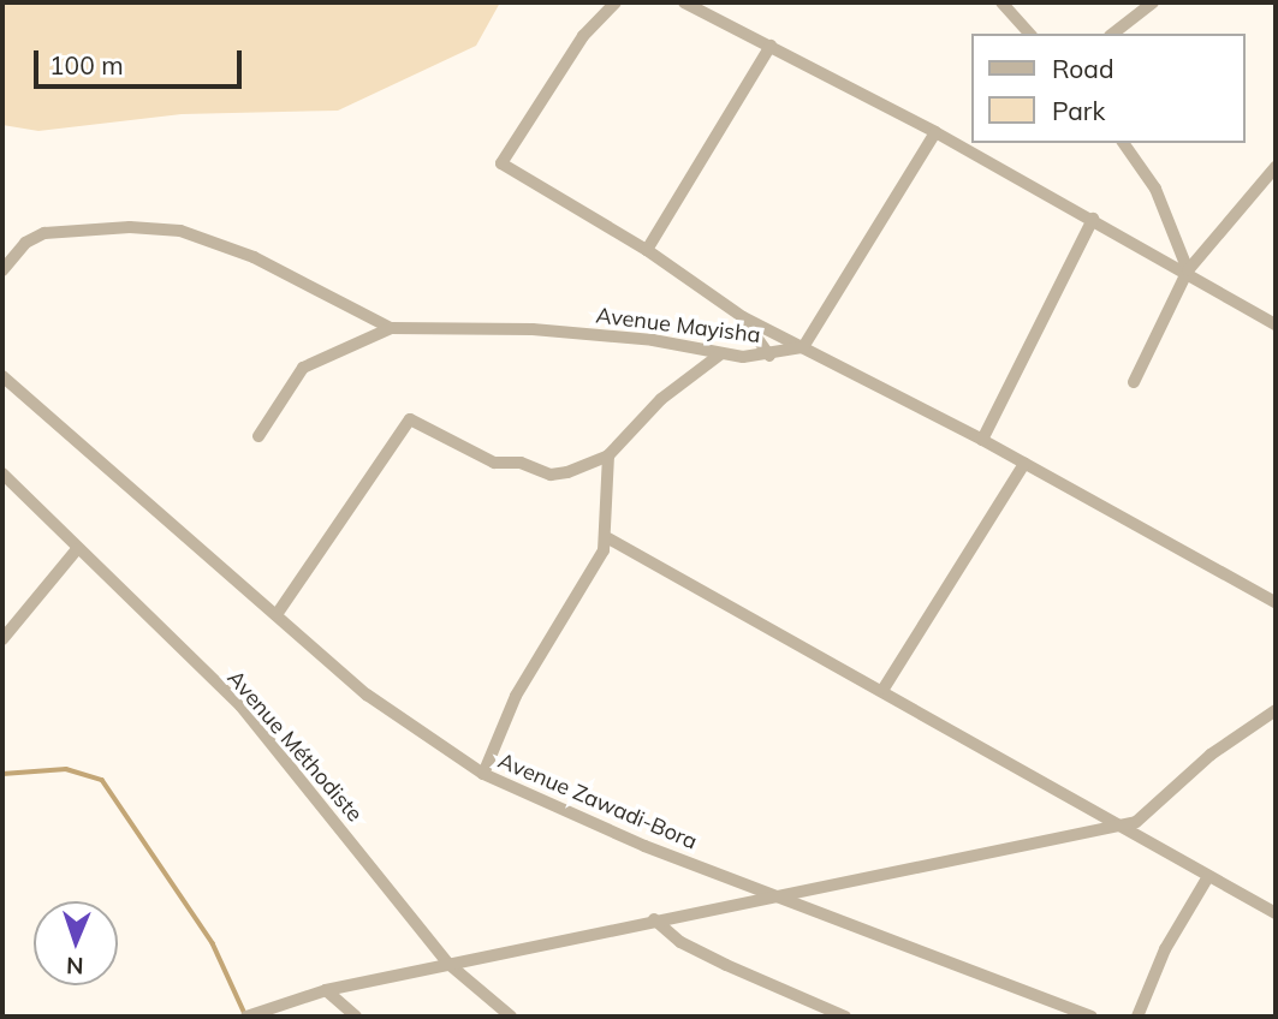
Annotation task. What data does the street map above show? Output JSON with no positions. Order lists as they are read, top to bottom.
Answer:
{
  "streets": {
    "street": ["Avenue Mayisha", "Avenue Méthodiste", "Avenue Zawadi-Bora"]
  },
  "legend": ["Road", "Park"],
  "scale_bar": "100 m",
  "north": "bottom"
}
